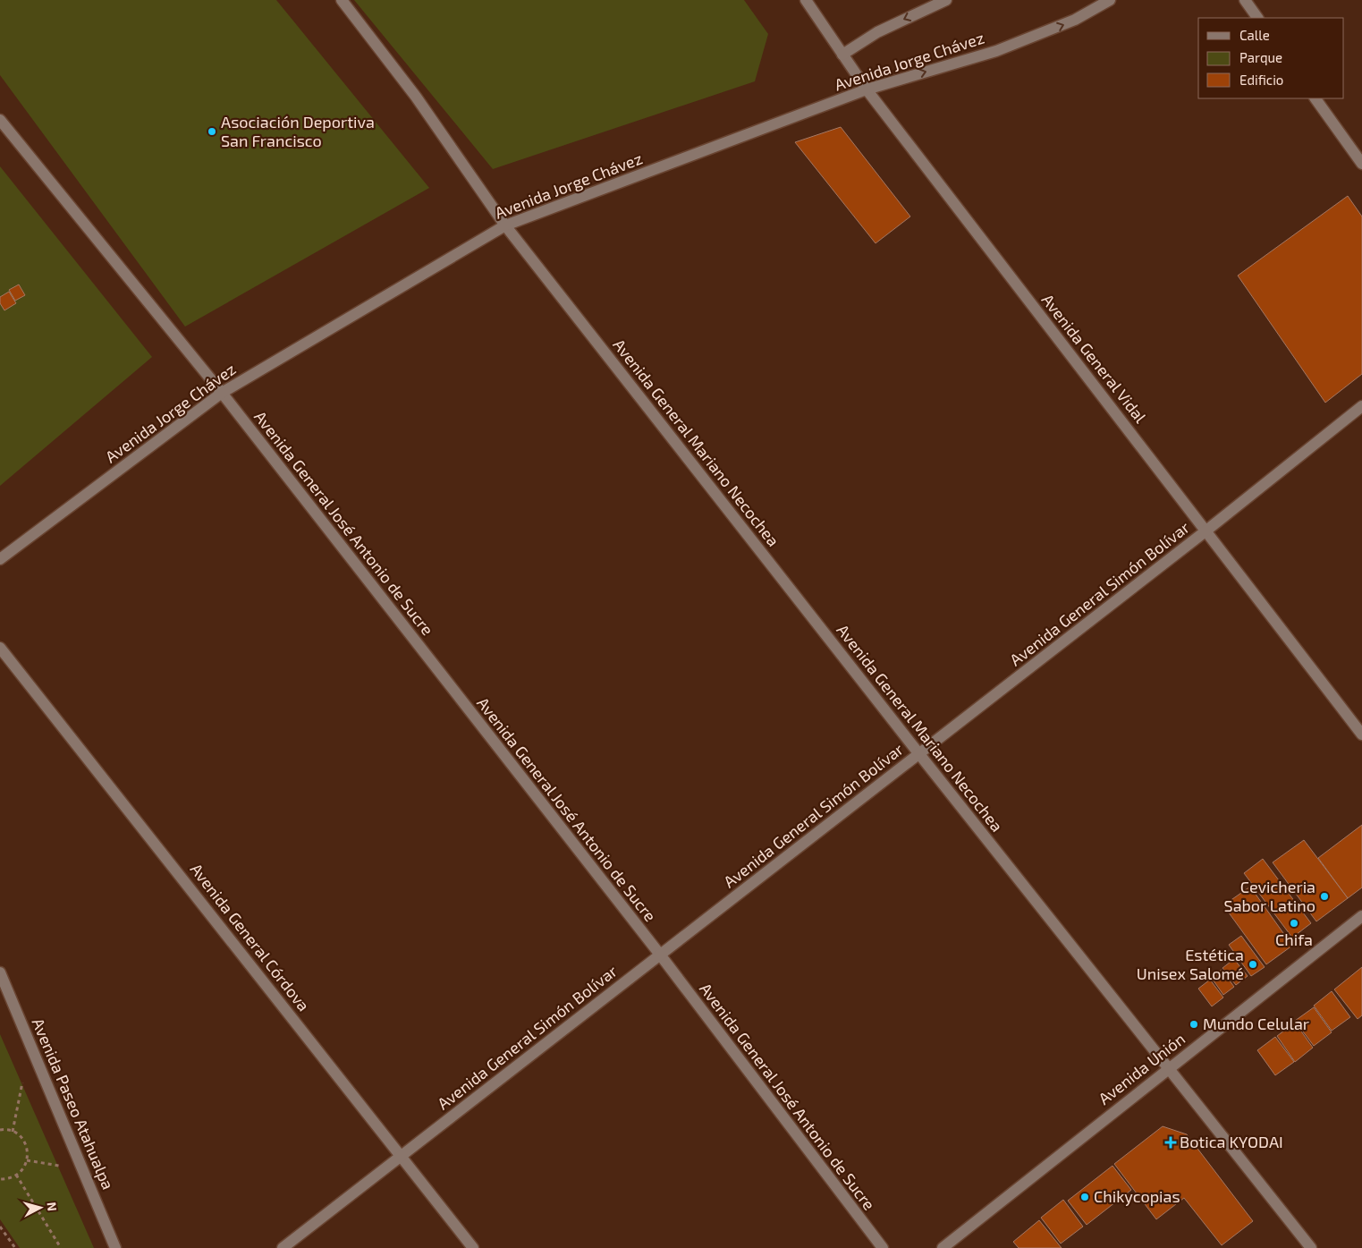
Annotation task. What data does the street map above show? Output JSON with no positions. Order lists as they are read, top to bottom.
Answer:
{
  "streets": {
    "street": [
      "Avenida Jorge Chávez",
      "Avenida General Vidal",
      "Avenida General Mariano Necochea",
      "Avenida General José Antonio de Sucre",
      "Avenida General Simón Bolívar",
      "Avenida General Córdova",
      "Avenida Unión",
      "Avenida Paseo Atahualpa"
    ]
  },
  "crossings": [
    ["Avenida Jorge Chávez", "Avenida General Vidal"],
    ["Avenida Jorge Chávez", "Avenida General Mariano Necochea"],
    ["Avenida Jorge Chávez", "Avenida General José Antonio de Sucre"],
    ["Avenida General Vidal", "Avenida General Simón Bolívar"],
    ["Avenida General Mariano Necochea", "Avenida General Simón Bolívar"],
    ["Avenida General Mariano Necochea", "Avenida Unión"],
    ["Avenida General José Antonio de Sucre", "Avenida General Simón Bolívar"],
    ["Avenida General Simón Bolívar", "Avenida General Córdova"]
  ],
  "places": {
    "other": [
      "Asociación Deportiva San Francisco",
      "Cevicheria Sabor Latino",
      "Chifa",
      "Estética Unisex Salomé",
      "Mundo Celular",
      "Chikycopias"
    ],
    "health": ["Botica KYODAI"]
  },
  "legend": ["Calle", "Parque", "Edificio"],
  "north": "right"
}
